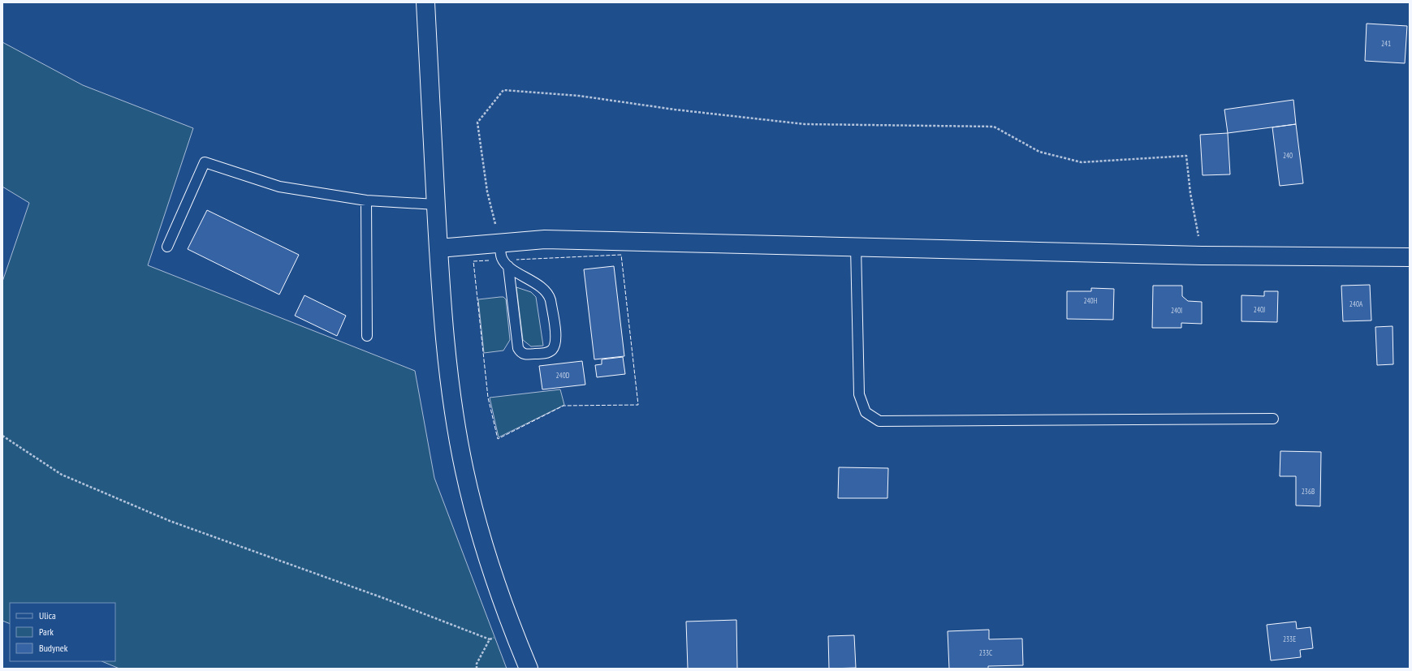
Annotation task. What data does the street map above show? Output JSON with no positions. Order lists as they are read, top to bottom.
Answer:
{
  "house_numbers": [
    "241",
    "240",
    "240H",
    "240A",
    "240J",
    "240I",
    "240D",
    "236B",
    "233E",
    "233C"
  ],
  "legend": ["Ulica", "Park", "Budynek"]
}
